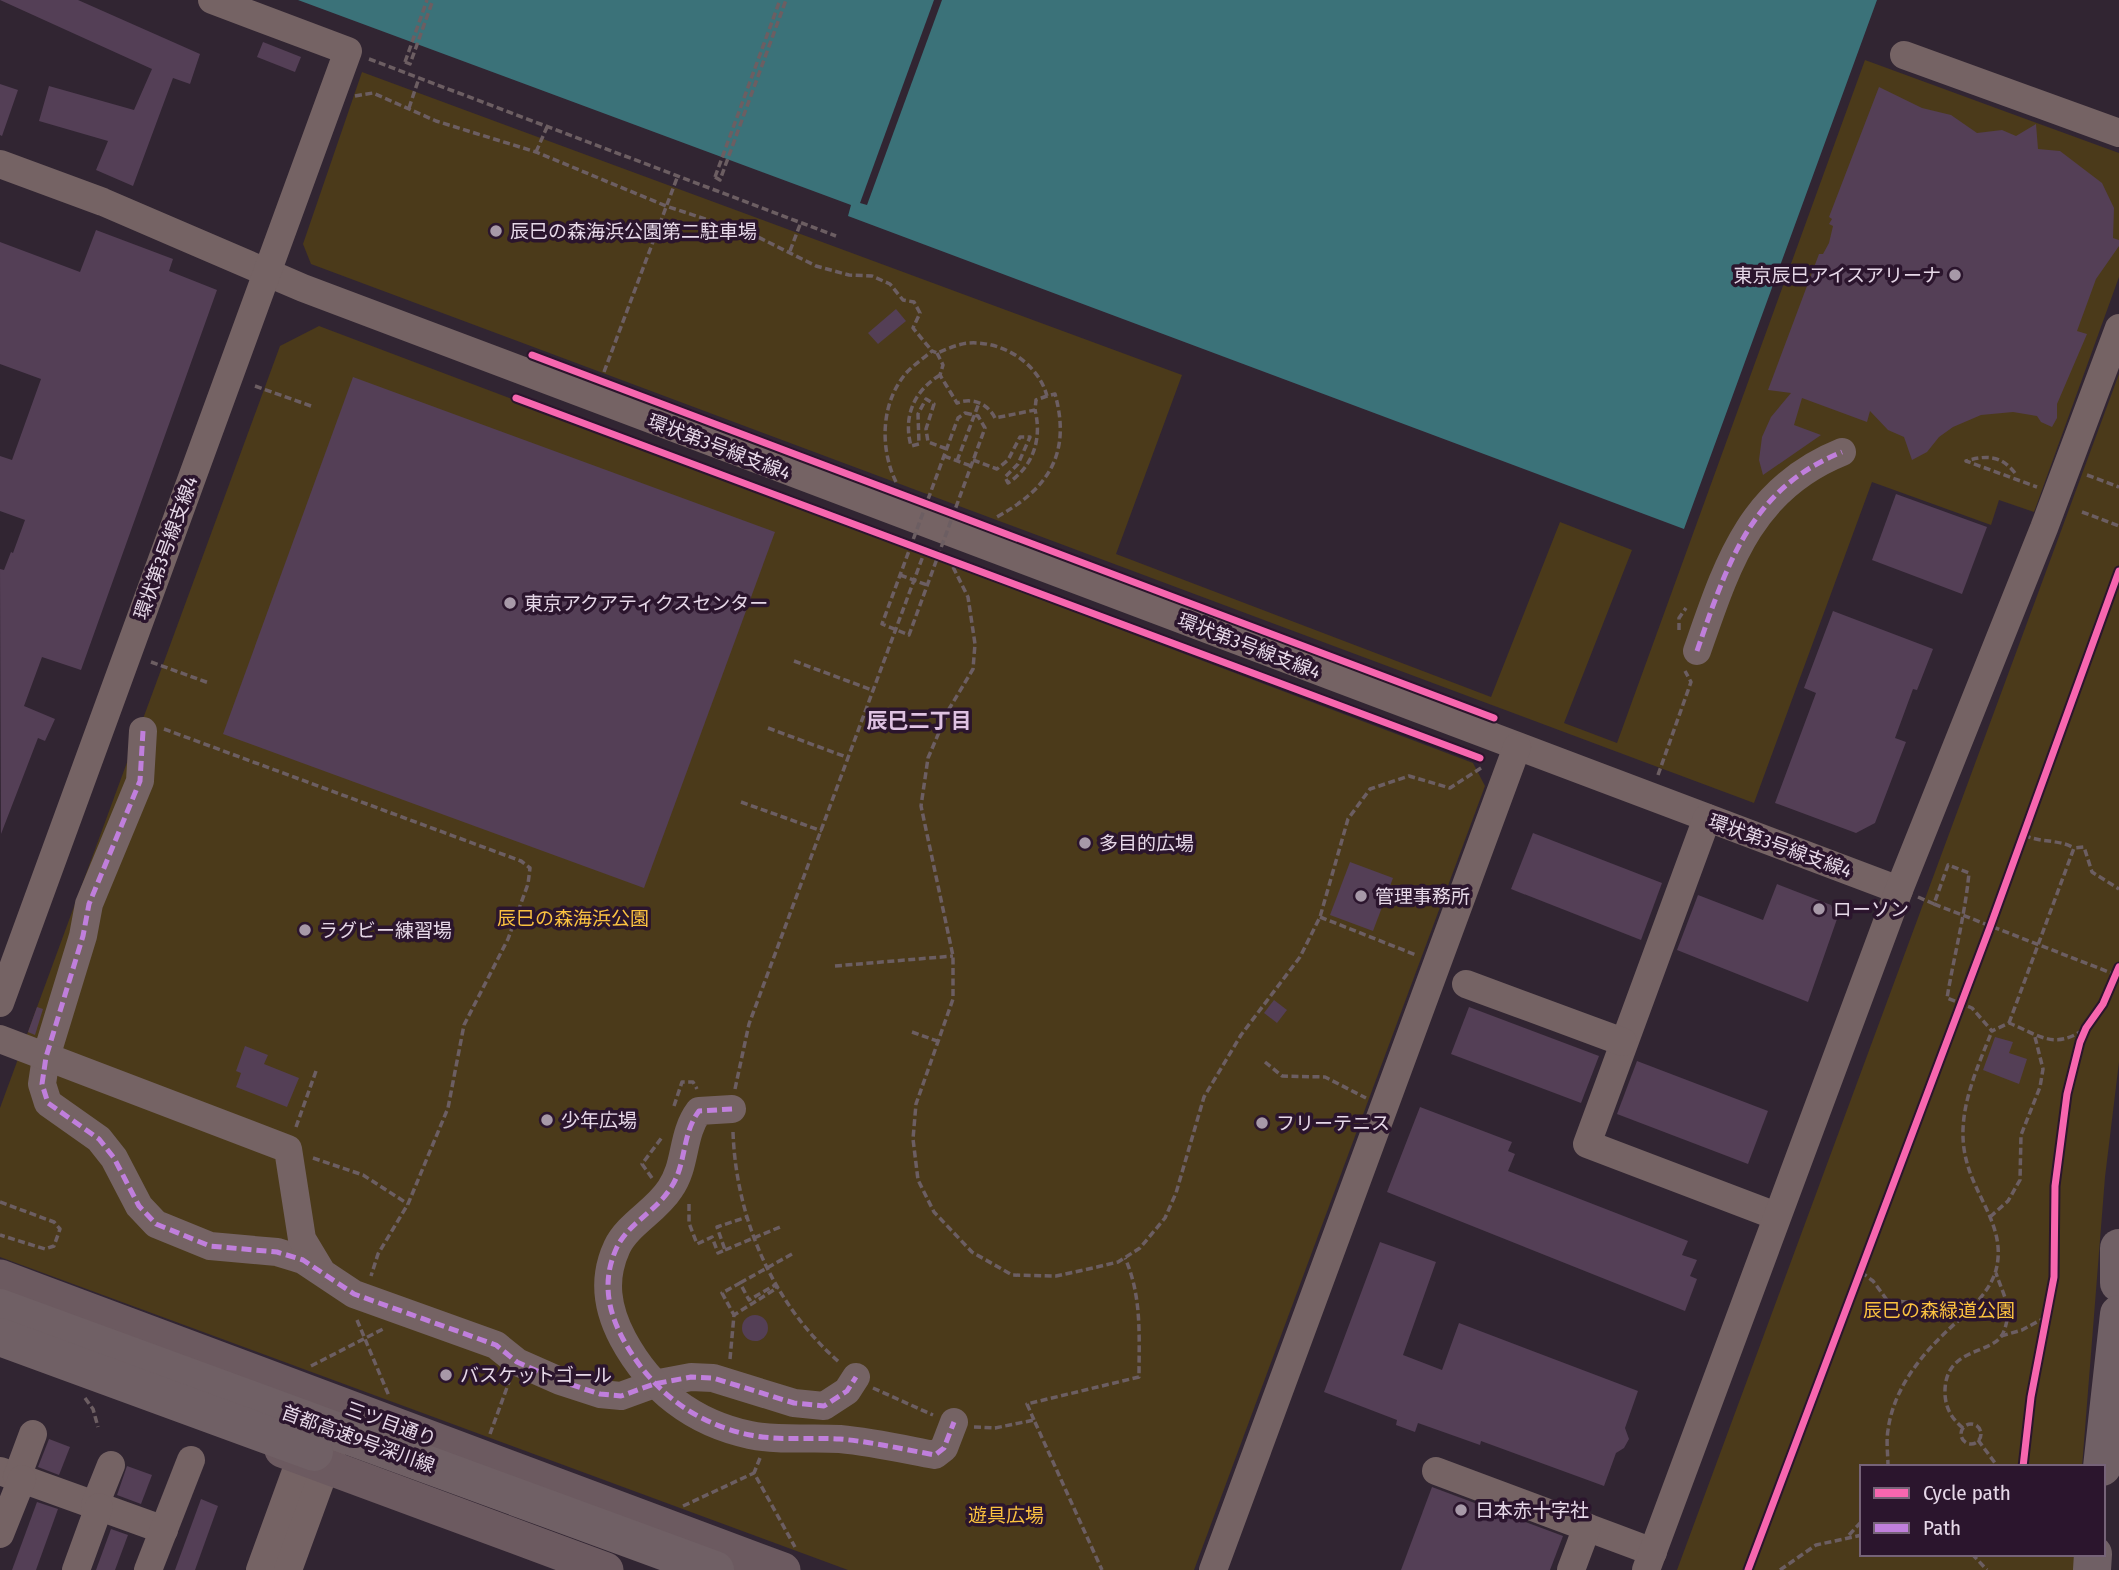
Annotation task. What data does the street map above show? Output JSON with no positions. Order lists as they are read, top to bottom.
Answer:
{
  "streets": {
    "highway": ["首都高速9号深川線"],
    "main road": ["三ツ目通り"],
    "street": ["環状第3号線支線4"]
  },
  "districts": ["辰巳二丁目"],
  "parks": ["辰巳の森海浜公園", "辰巳の森緑道公園", "遊具広場"],
  "places": [
    "辰巳の森海浜公園第二駐車場",
    "東京辰巳アイスアリーナ",
    "東京アクアティクスセンター",
    "多目的広場",
    "管理事務所",
    "ローソン",
    "ラグビー練習場",
    "少年広場",
    "フリーテニス",
    "バスケットゴール",
    "日本赤十字社"
  ],
  "legend": ["Cycle path", "Path"]
}
